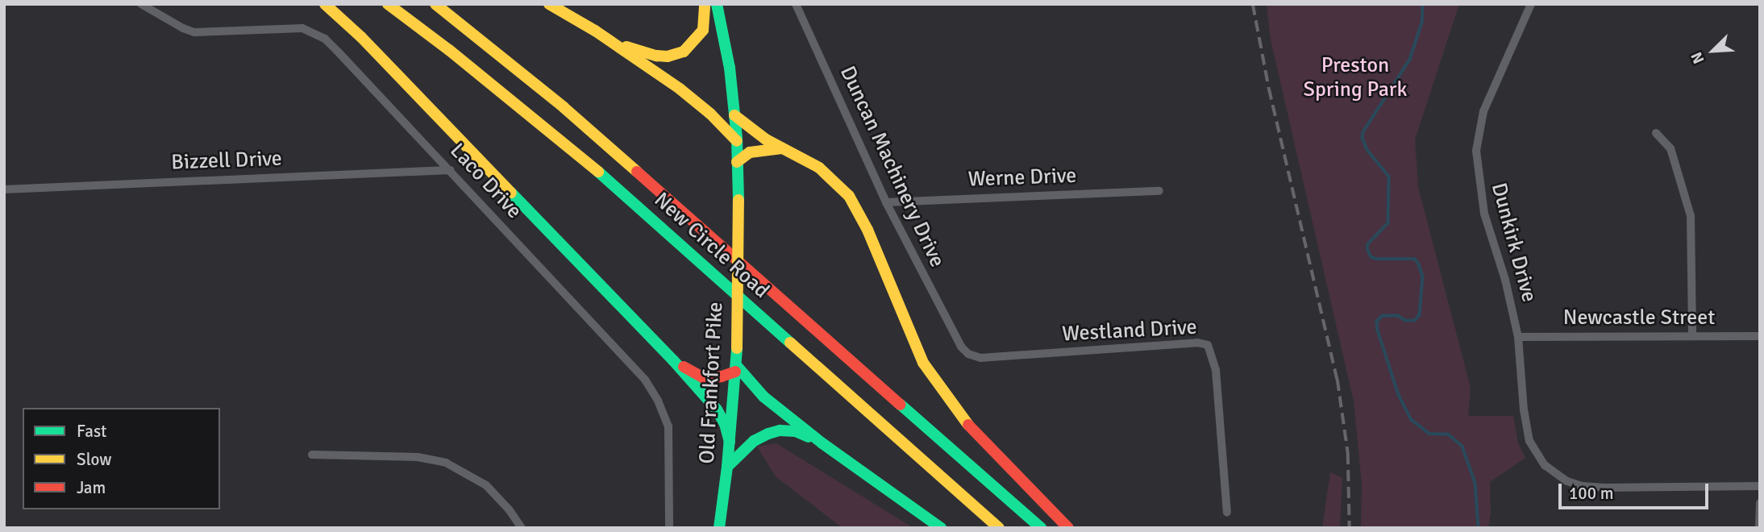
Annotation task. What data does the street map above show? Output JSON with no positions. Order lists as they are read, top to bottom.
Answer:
{
  "streets": {
    "main road": ["New Circle Road", "Old Frankfort Pike"],
    "street": [
      "Bizzell Drive",
      "Duncan Machinery Drive",
      "Werne Drive",
      "Laco Drive",
      "Dunkirk Drive",
      "Newcastle Street",
      "Westland Drive"
    ]
  },
  "crossings": [
    ["Bizzell Drive", "Laco Drive"],
    ["Duncan Machinery Drive", "Werne Drive"],
    ["Duncan Machinery Drive", "Westland Drive"],
    ["Dunkirk Drive", "Newcastle Street"]
  ],
  "parks": ["Preston Spring Park"],
  "legend": ["Fast", "Slow", "Jam"],
  "scale_bar": "100 m",
  "north": "bottom left"
}
